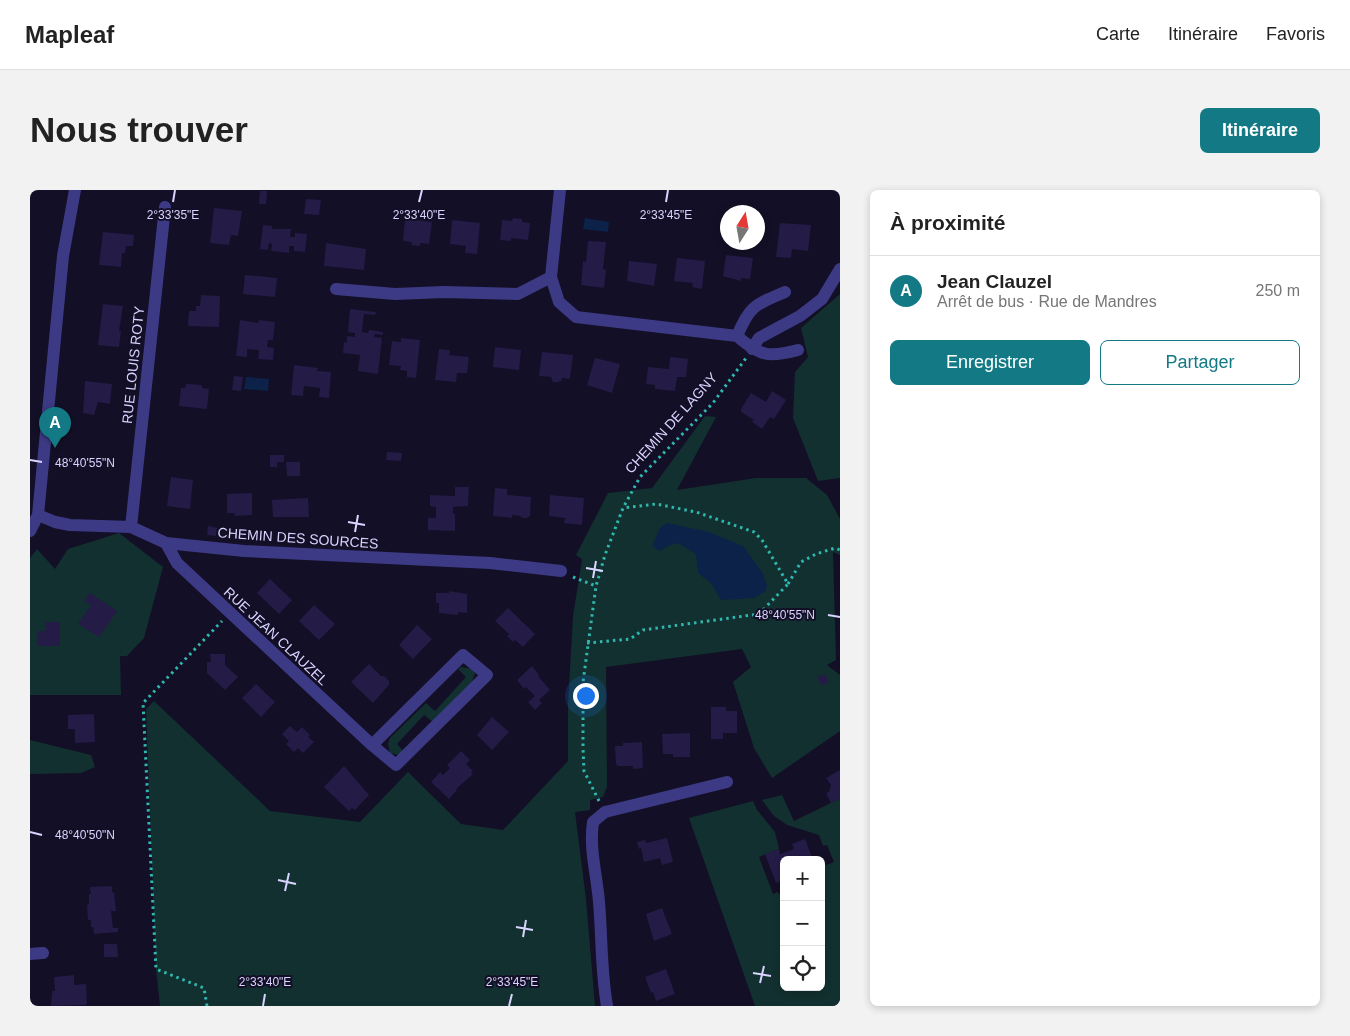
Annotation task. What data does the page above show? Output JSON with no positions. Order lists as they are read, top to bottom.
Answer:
{
  "streets": {
    "street": ["RUE LOUIS ROTY", "CHEMIN DES SOURCES", "RUE JEAN CLAUZEL"],
    "path": ["CHEMIN DE LAGNY"]
  },
  "crossings": [
    ["RUE LOUIS ROTY", "CHEMIN DES SOURCES"],
    ["CHEMIN DES SOURCES", "RUE JEAN CLAUZEL"]
  ],
  "north": "top",
  "page": {
    "header": "Mapleaf",
    "nav": ["Carte", "Itinéraire", "Favoris"],
    "buttons": [
      "Itinéraire",
      ["Enregistrer", "Partager"]
    ],
    "title": "Nous trouver",
    "heading": "À proximité",
    "list": [
      {
        "mark": "A",
        "name": "Jean Clauzel",
        "note": "Arrêt de bus · Rue de Mandres",
        "value": "250 m"
      }
    ],
    "pins": "A",
    "map_buttons": ["+", "−"]
  },
  "coordinates": [
    "2°33'35\"E",
    "2°33'40\"E",
    "2°33'45\"E",
    "48°40'55\"N",
    "48°40'50\"N"
  ]
}
